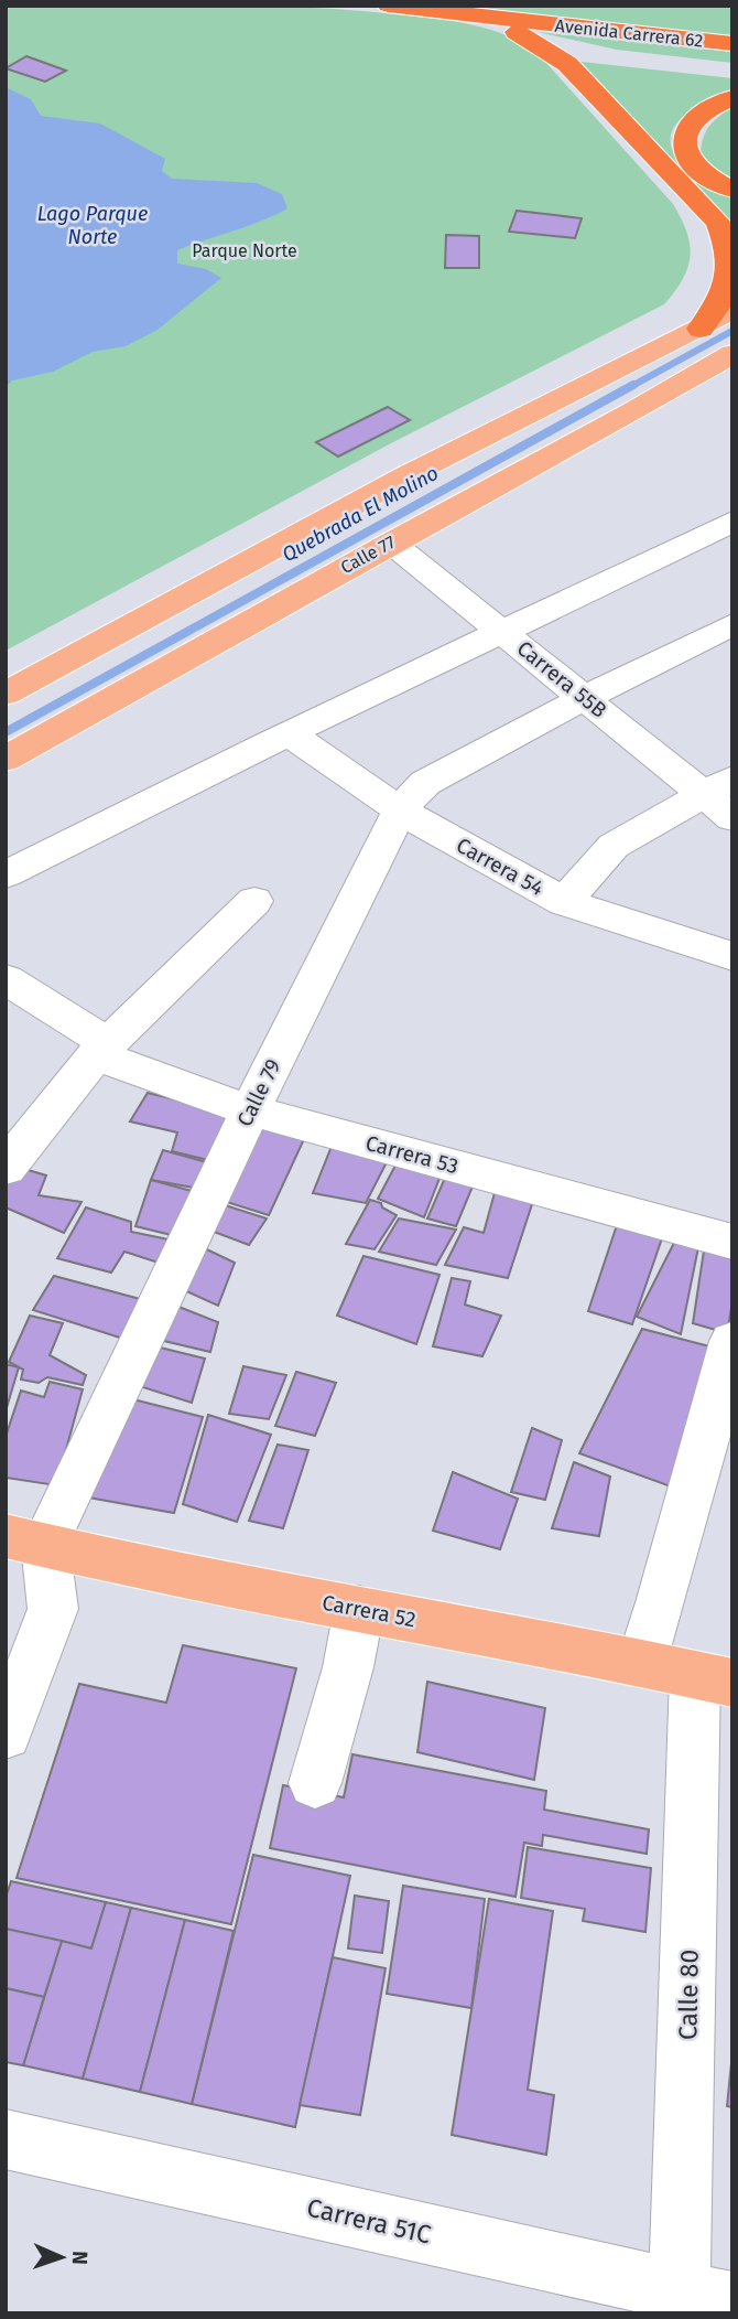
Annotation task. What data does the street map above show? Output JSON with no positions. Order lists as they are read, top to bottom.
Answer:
{
  "streets": {
    "highway": ["Avenida Carrera 62"],
    "main road": ["Calle 77", "Carrera 52"],
    "street": [
      "Carrera 55B",
      "Carrera 54",
      "Calle 79",
      "Carrera 53",
      "Calle 80",
      "Carrera 51C"
    ]
  },
  "crossings": [
    ["Calle 77", "Carrera 55B"],
    ["Carrera 55B", "Calle 79"],
    ["Carrera 54", "Calle 79"],
    ["Calle 79", "Carrera 53"],
    ["Calle 79", "Carrera 52"],
    ["Carrera 52", "Calle 80"],
    ["Calle 80", "Carrera 51C"]
  ],
  "water": ["Lago Parque Norte", "Quebrada El Molino"],
  "parks": ["Parque Norte"],
  "north": "right"
}
